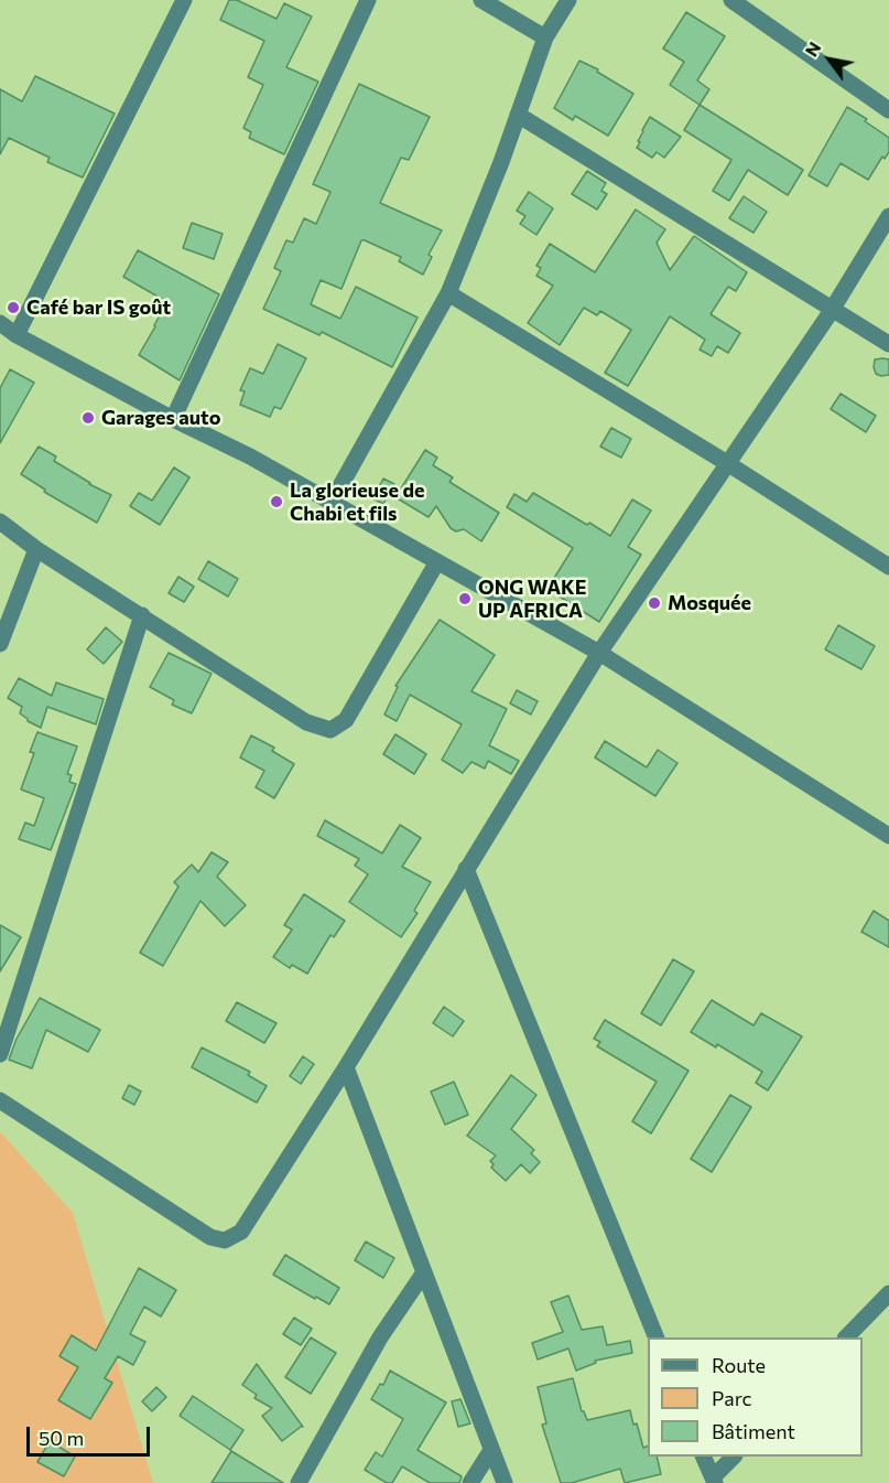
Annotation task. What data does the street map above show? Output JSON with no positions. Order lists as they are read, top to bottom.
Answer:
{
  "places": [
    "Café bar IS goût",
    "Garages auto",
    "La glorieuse de Chabi et fils",
    "ONG WAKE UP AFRICA",
    "Mosquée"
  ],
  "legend": ["Route", "Parc", "Bâtiment"],
  "scale_bar": "50 m",
  "north": "top left"
}
